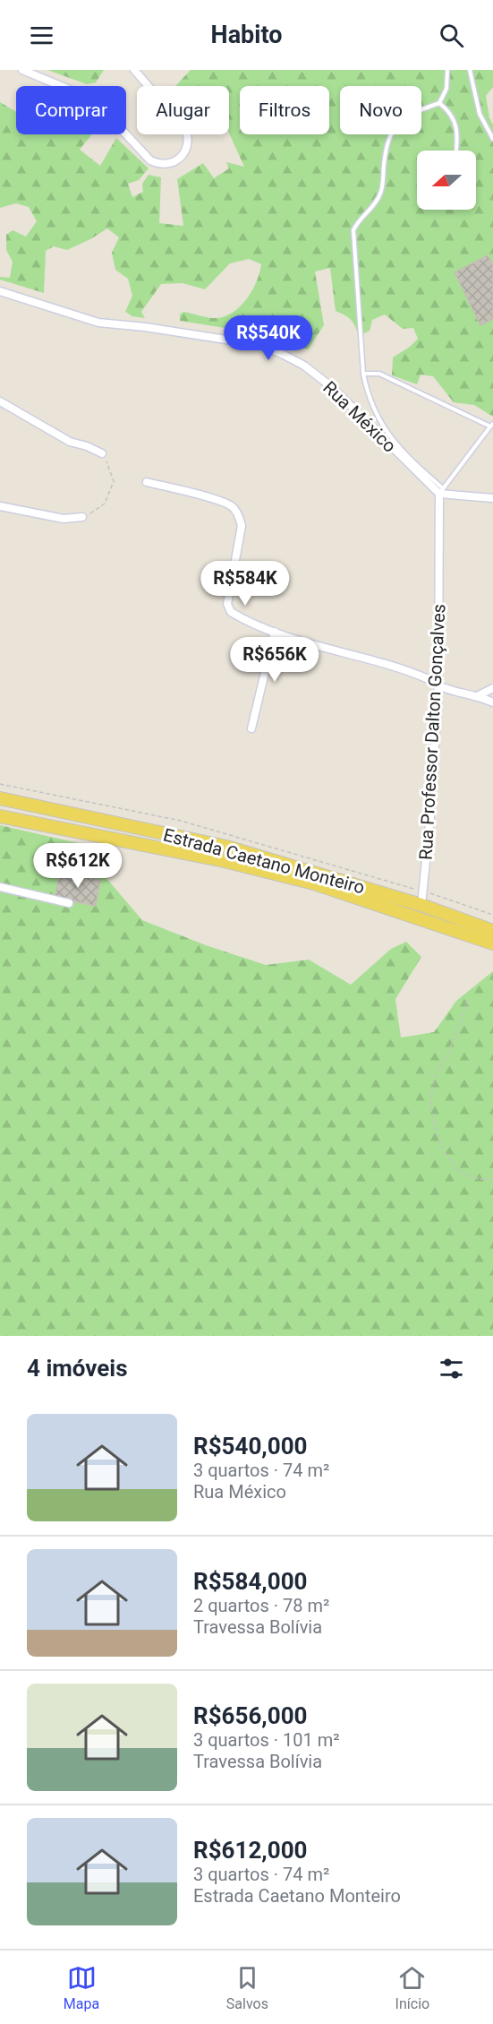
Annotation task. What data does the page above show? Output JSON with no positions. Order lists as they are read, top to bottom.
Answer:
{
  "streets": {
    "main road": ["Estrada Caetano Monteiro"],
    "street": ["Rua México", "Rua Professor Dalton Gonçalves"]
  },
  "crossings": [
    ["Rua México", "Rua Professor Dalton Gonçalves"],
    ["Rua Professor Dalton Gonçalves", "Estrada Caetano Monteiro"]
  ],
  "north": "left",
  "page": {
    "header": "Habito",
    "chip": [
      "Comprar",
      "Alugar",
      "Filtros",
      "Novo"
    ],
    "price": [
      "R$540K",
      "R$584K",
      "R$656K",
      "R$612K"
    ],
    "heading": "4 imóveis",
    "list": [
      {
        "name": "R$540,000",
        "note": "3 quartos · 74 m² · Rua México"
      },
      {
        "name": "R$584,000",
        "note": "2 quartos · 78 m² · Travessa Bolívia"
      },
      {
        "name": "R$656,000",
        "note": "3 quartos · 101 m² · Travessa Bolívia"
      },
      {
        "name": "R$612,000",
        "note": "3 quartos · 74 m² · Estrada Caetano Monteiro"
      }
    ],
    "tabs": ["Mapa", "Salvos", "Início"]
  }
}
